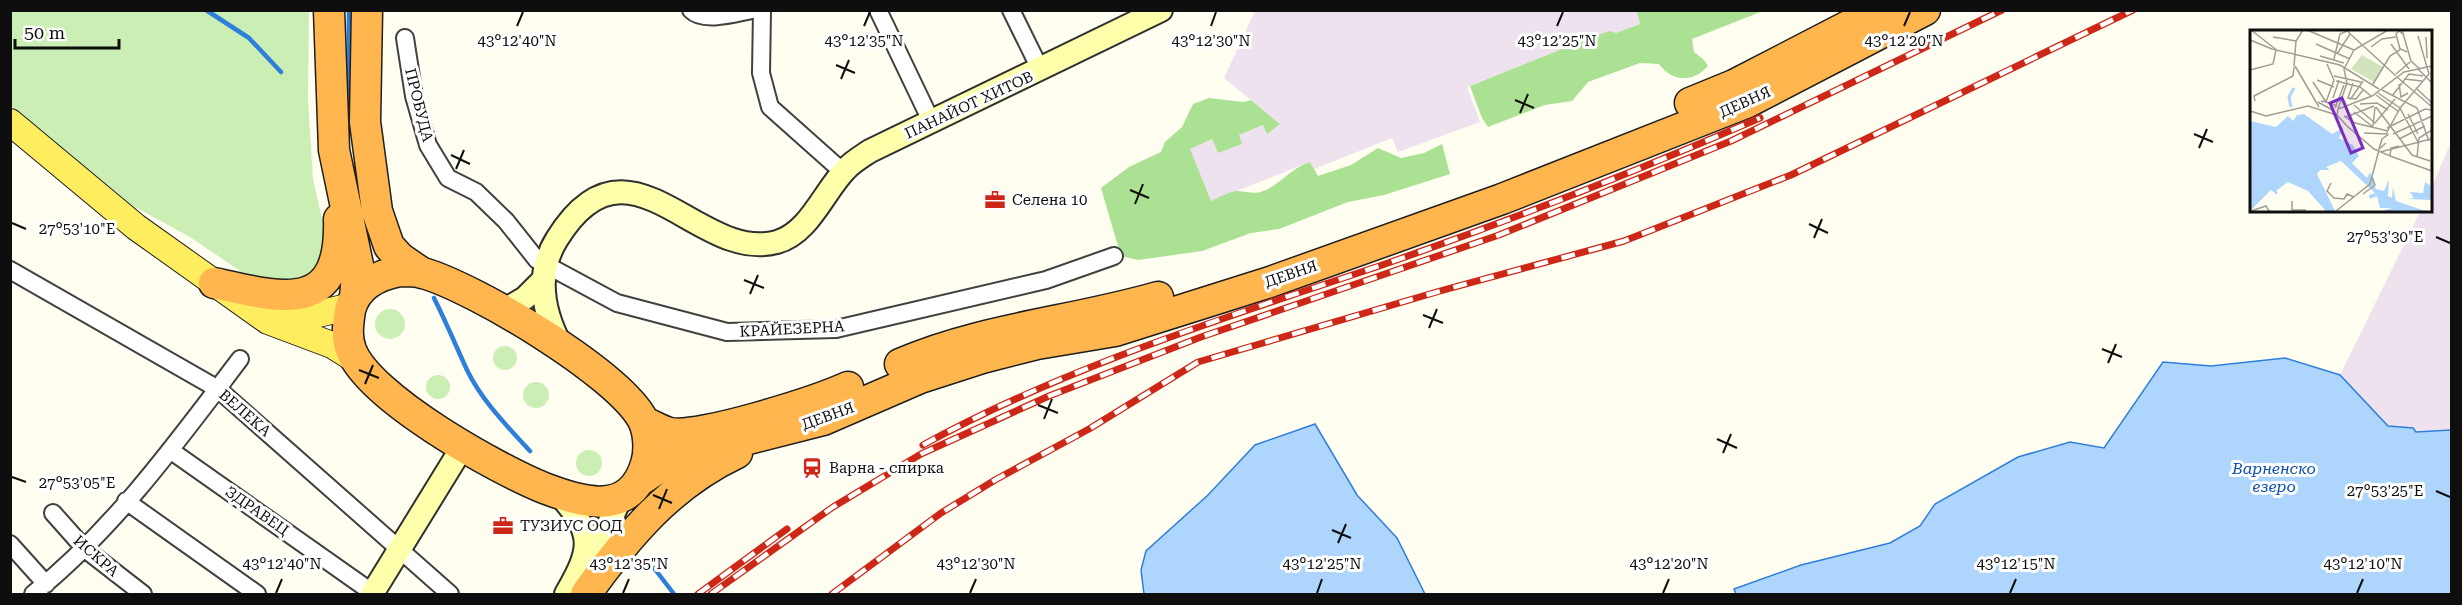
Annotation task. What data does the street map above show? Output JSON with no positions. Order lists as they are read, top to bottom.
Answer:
{
  "streets": {
    "highway": ["ДЕВНЯ"],
    "street": [
      "ПРOБУДA",
      "ПАНАЙОТ ХИТОВ",
      "КPAЙEЗEPНA",
      "ВЕЛЕКА",
      "ЗДРАВЕЦ",
      "ИСКРА"
    ]
  },
  "crossings": [
    ["ПРOБУДA", "ПАНАЙОТ ХИТОВ"],
    ["ПРOБУДA", "КPAЙEЗEPНA"],
    ["ПАНАЙОТ ХИТОВ", "КPAЙEЗEPНA"]
  ],
  "water": ["Варненско езеро"],
  "places": {
    "office": ["Селена 10", "ТУЗИУС ООД"],
    "station": ["Варна - спирка"]
  },
  "scale_bar": "50 m",
  "coordinates": [
    "43°12'25\"N",
    "43°12'40\"N",
    "43°12'35\"N",
    "43°12'30\"N",
    "43°12'20\"N",
    "27°53'10\"E",
    "27°53'30\"E",
    "27°53'05\"E",
    "27°53'25\"E",
    "43°12'15\"N",
    "43°12'10\"N"
  ]
}
